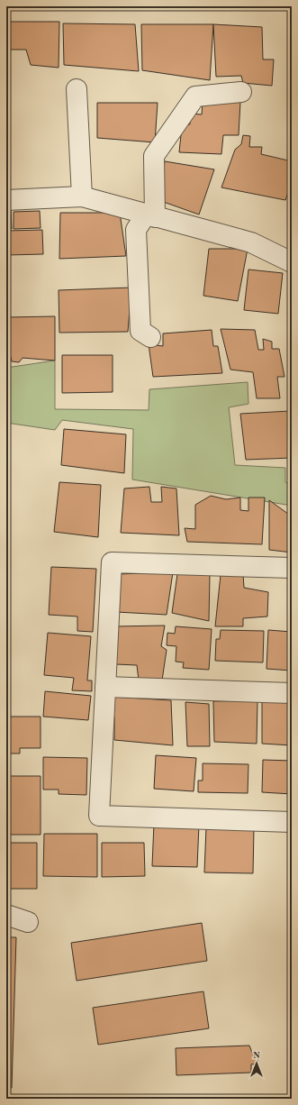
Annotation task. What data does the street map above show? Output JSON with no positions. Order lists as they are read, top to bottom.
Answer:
{
  "north": "top"
}
